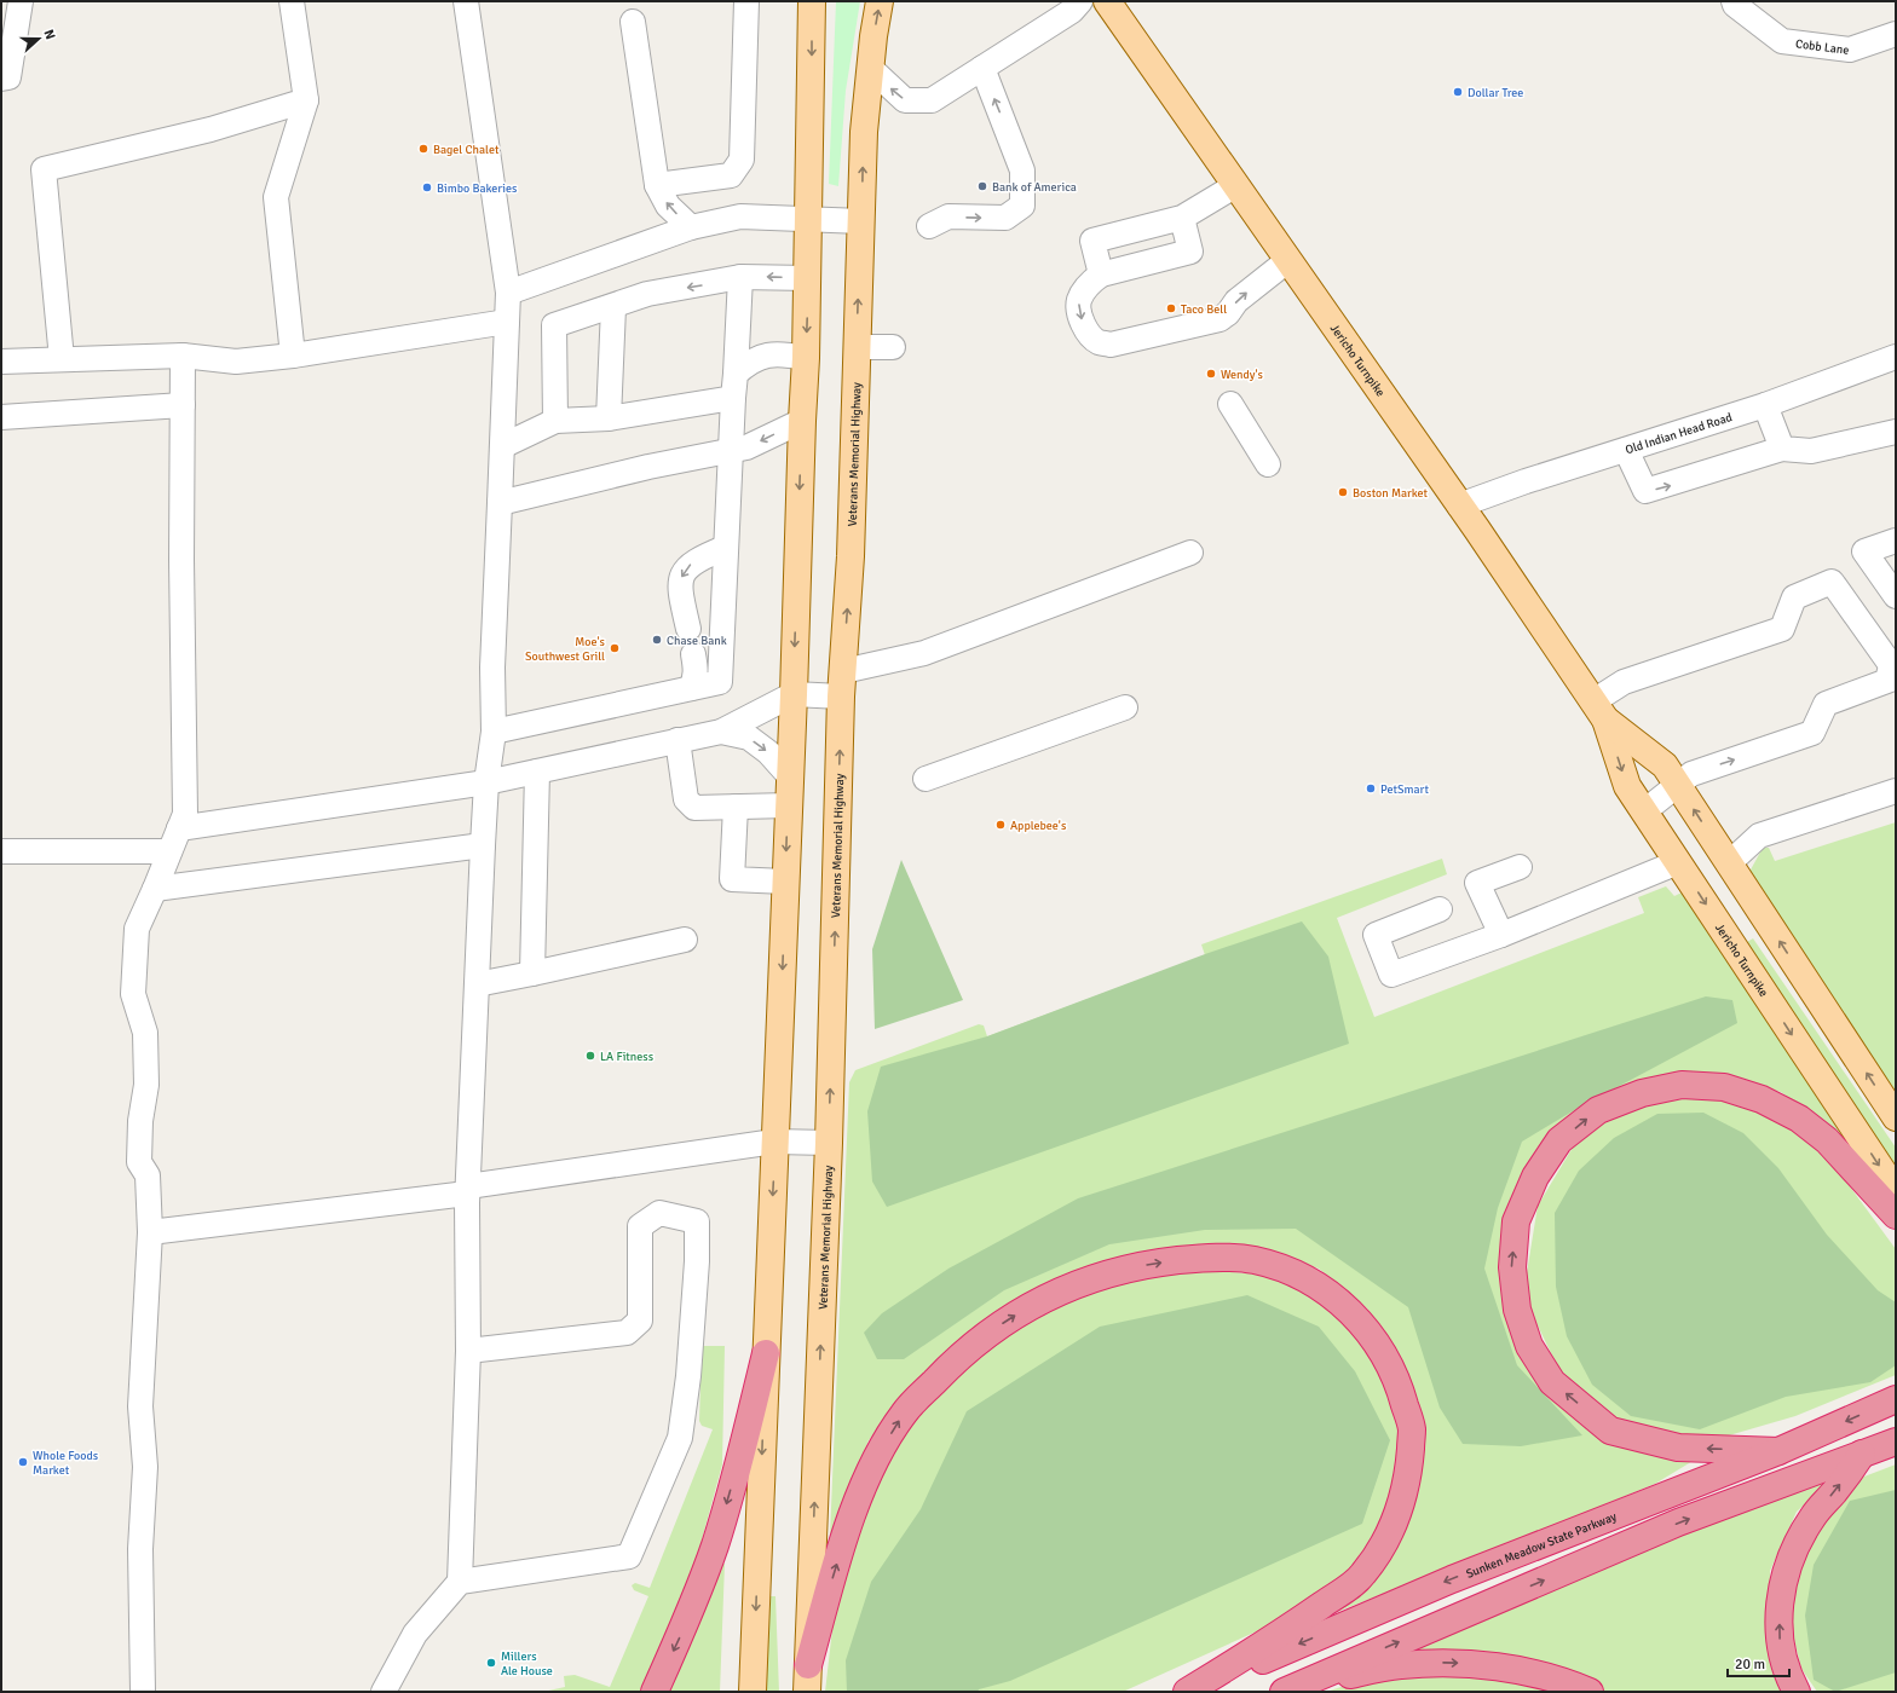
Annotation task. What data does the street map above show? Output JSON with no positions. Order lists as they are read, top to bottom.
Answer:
{
  "streets": {
    "highway": ["Sunken Meadow State Parkway"],
    "main road": ["Jericho Turnpike", "Veterans Memorial Highway"],
    "street": ["Cobb Lane", "Old Indian Head Road"]
  },
  "crossings": [
    ["Jericho Turnpike", "Old Indian Head Road"]
  ],
  "places": [
    "Dollar Tree",
    "Bagel Chalet",
    "Bank of America",
    "Bimbo Bakeries",
    "Taco Bell",
    "Wendy's",
    "Boston Market",
    "Chase Bank",
    "Moe's Southwest Grill",
    "PetSmart",
    "Applebee's",
    "LA Fitness",
    "Whole Foods Market",
    "Millers Ale House"
  ],
  "scale_bar": "20 m",
  "north": "right"
}
